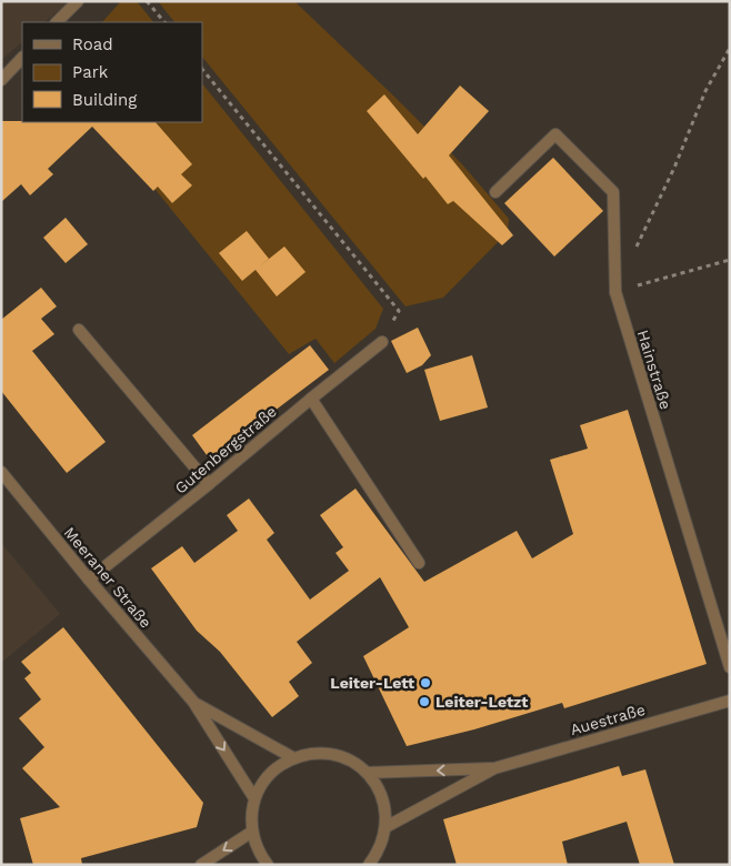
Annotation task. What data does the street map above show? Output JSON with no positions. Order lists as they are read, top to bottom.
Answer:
{
  "streets": {
    "street": [
      "Hainstraße",
      "Gutenbergstraße",
      "Meeraner Straße",
      "Auestraße"
    ]
  },
  "crossings": [
    ["Gutenbergstraße", "Meeraner Straße"]
  ],
  "places": ["Leiter-Lett", "Leiter-Letzt"],
  "legend": ["Road", "Park", "Building"]
}
